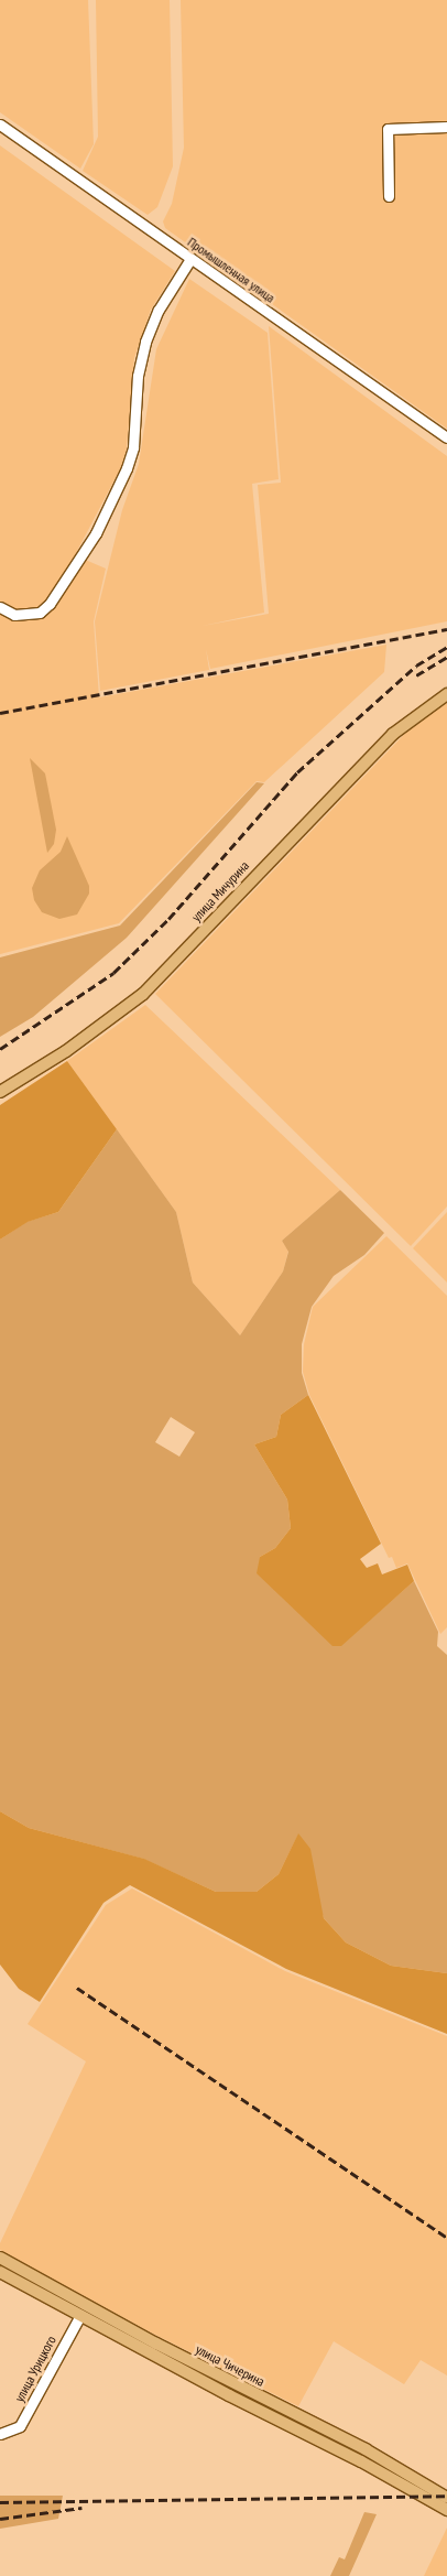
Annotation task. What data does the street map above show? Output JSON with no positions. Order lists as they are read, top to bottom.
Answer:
{
  "streets": {
    "main road": ["улица Мичурина", "улица Чичерина"],
    "street": ["Промышленная улица", "улица Урицкого"]
  },
  "crossings": [
    ["улица Чичерина", "улица Урицкого"]
  ]
}
